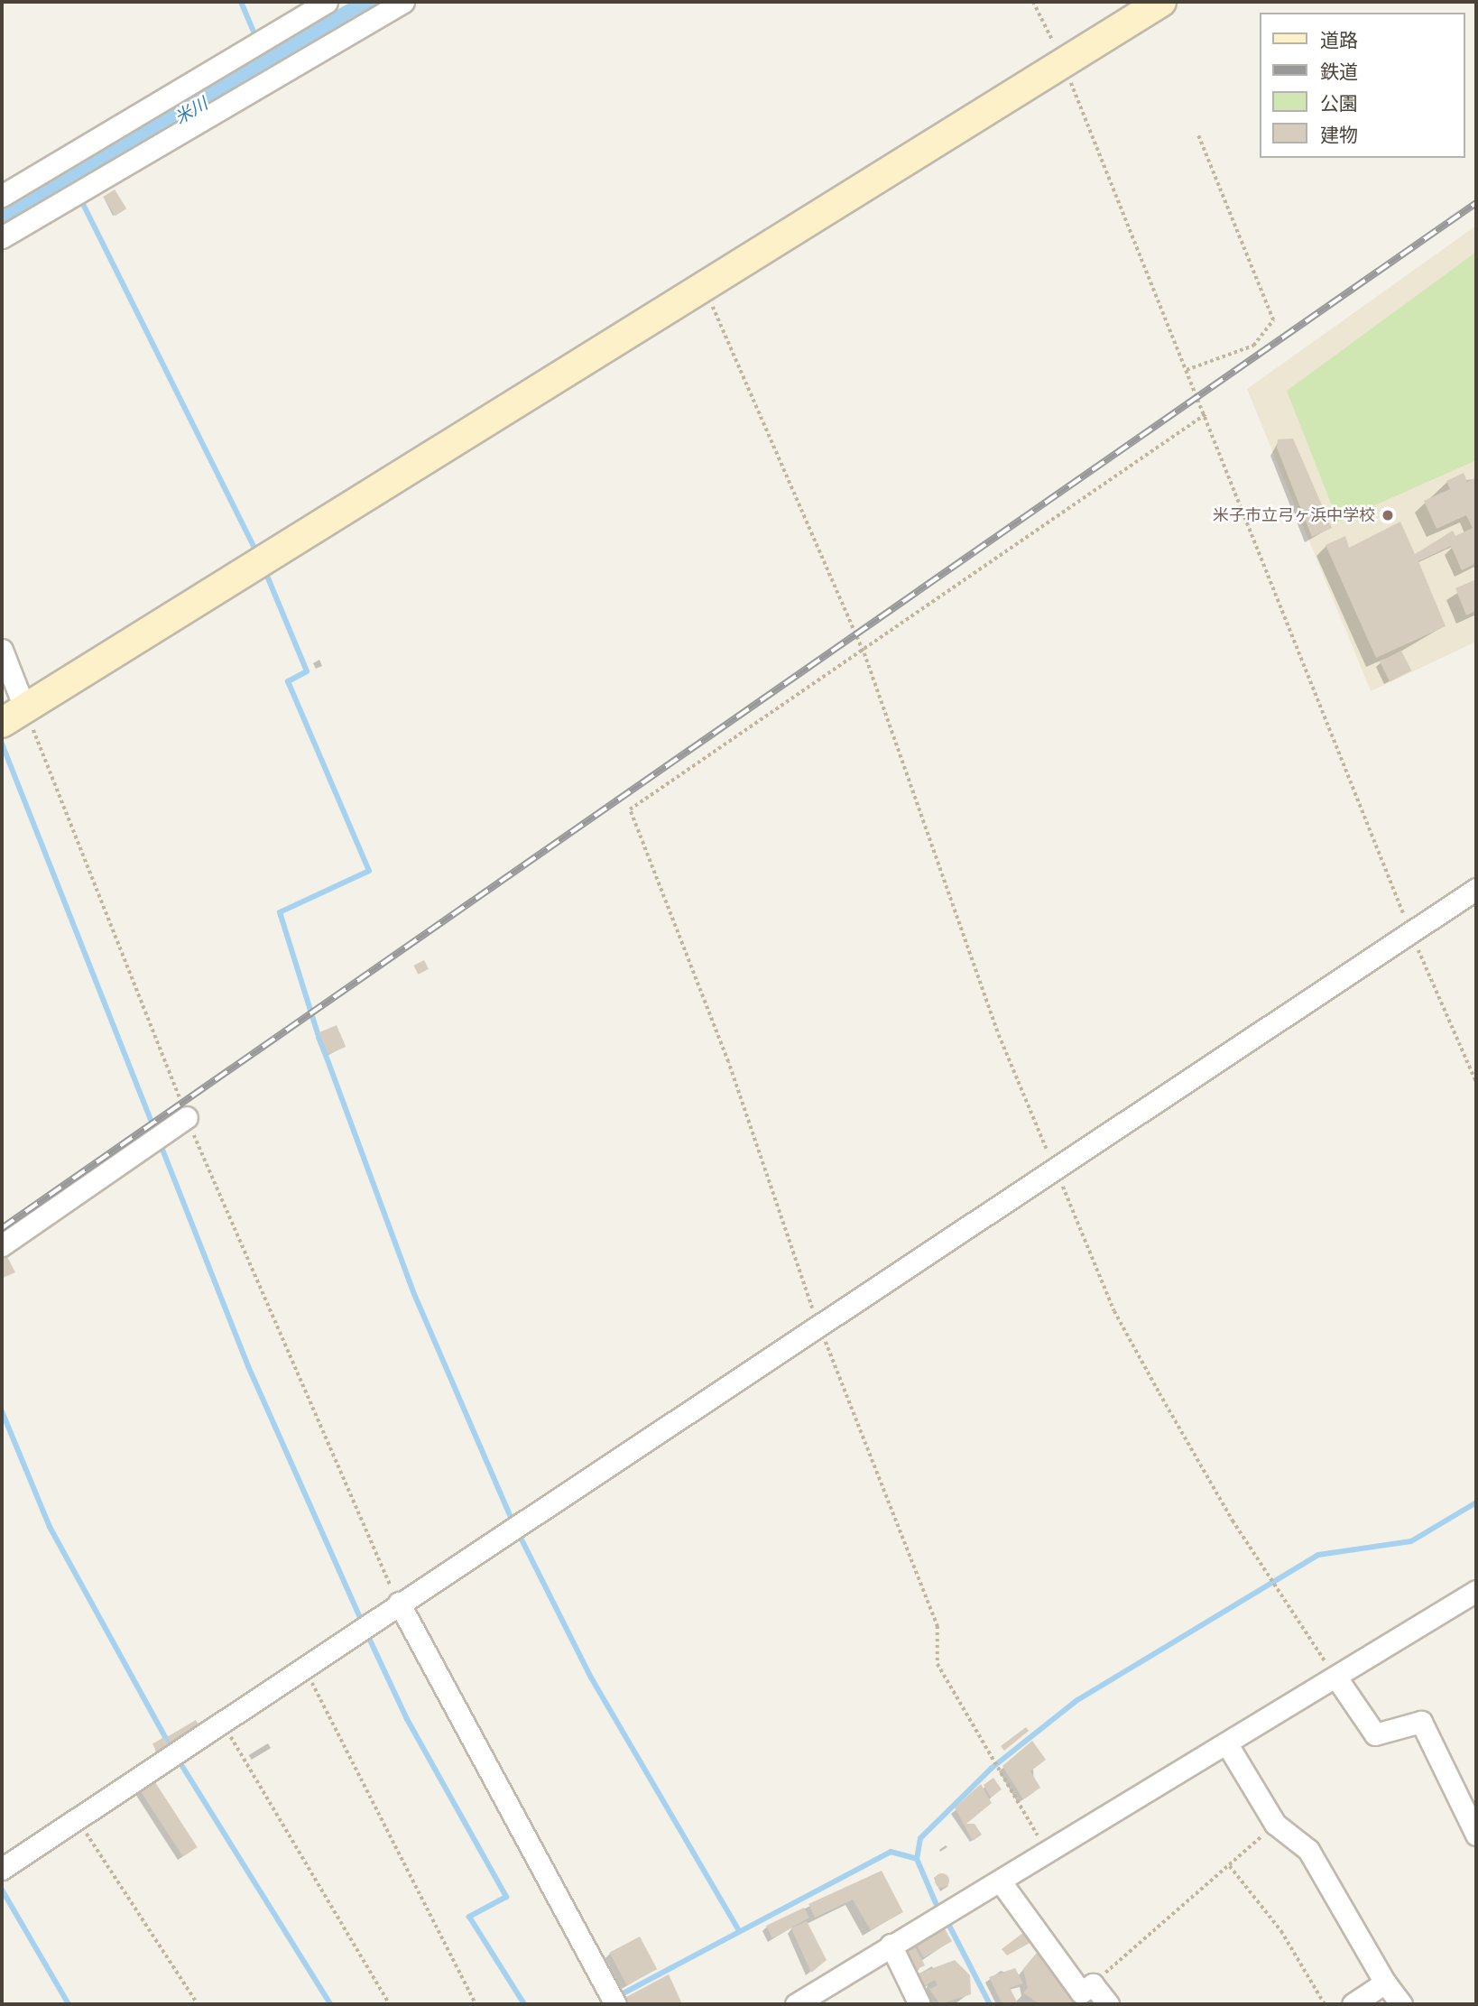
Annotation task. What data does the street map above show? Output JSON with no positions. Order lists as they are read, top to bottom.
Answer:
{
  "water": ["米川"],
  "places": ["米子市立弓ヶ浜中学校"],
  "legend": [
    "道路",
    "鉄道",
    "公園",
    "建物"
  ]
}
